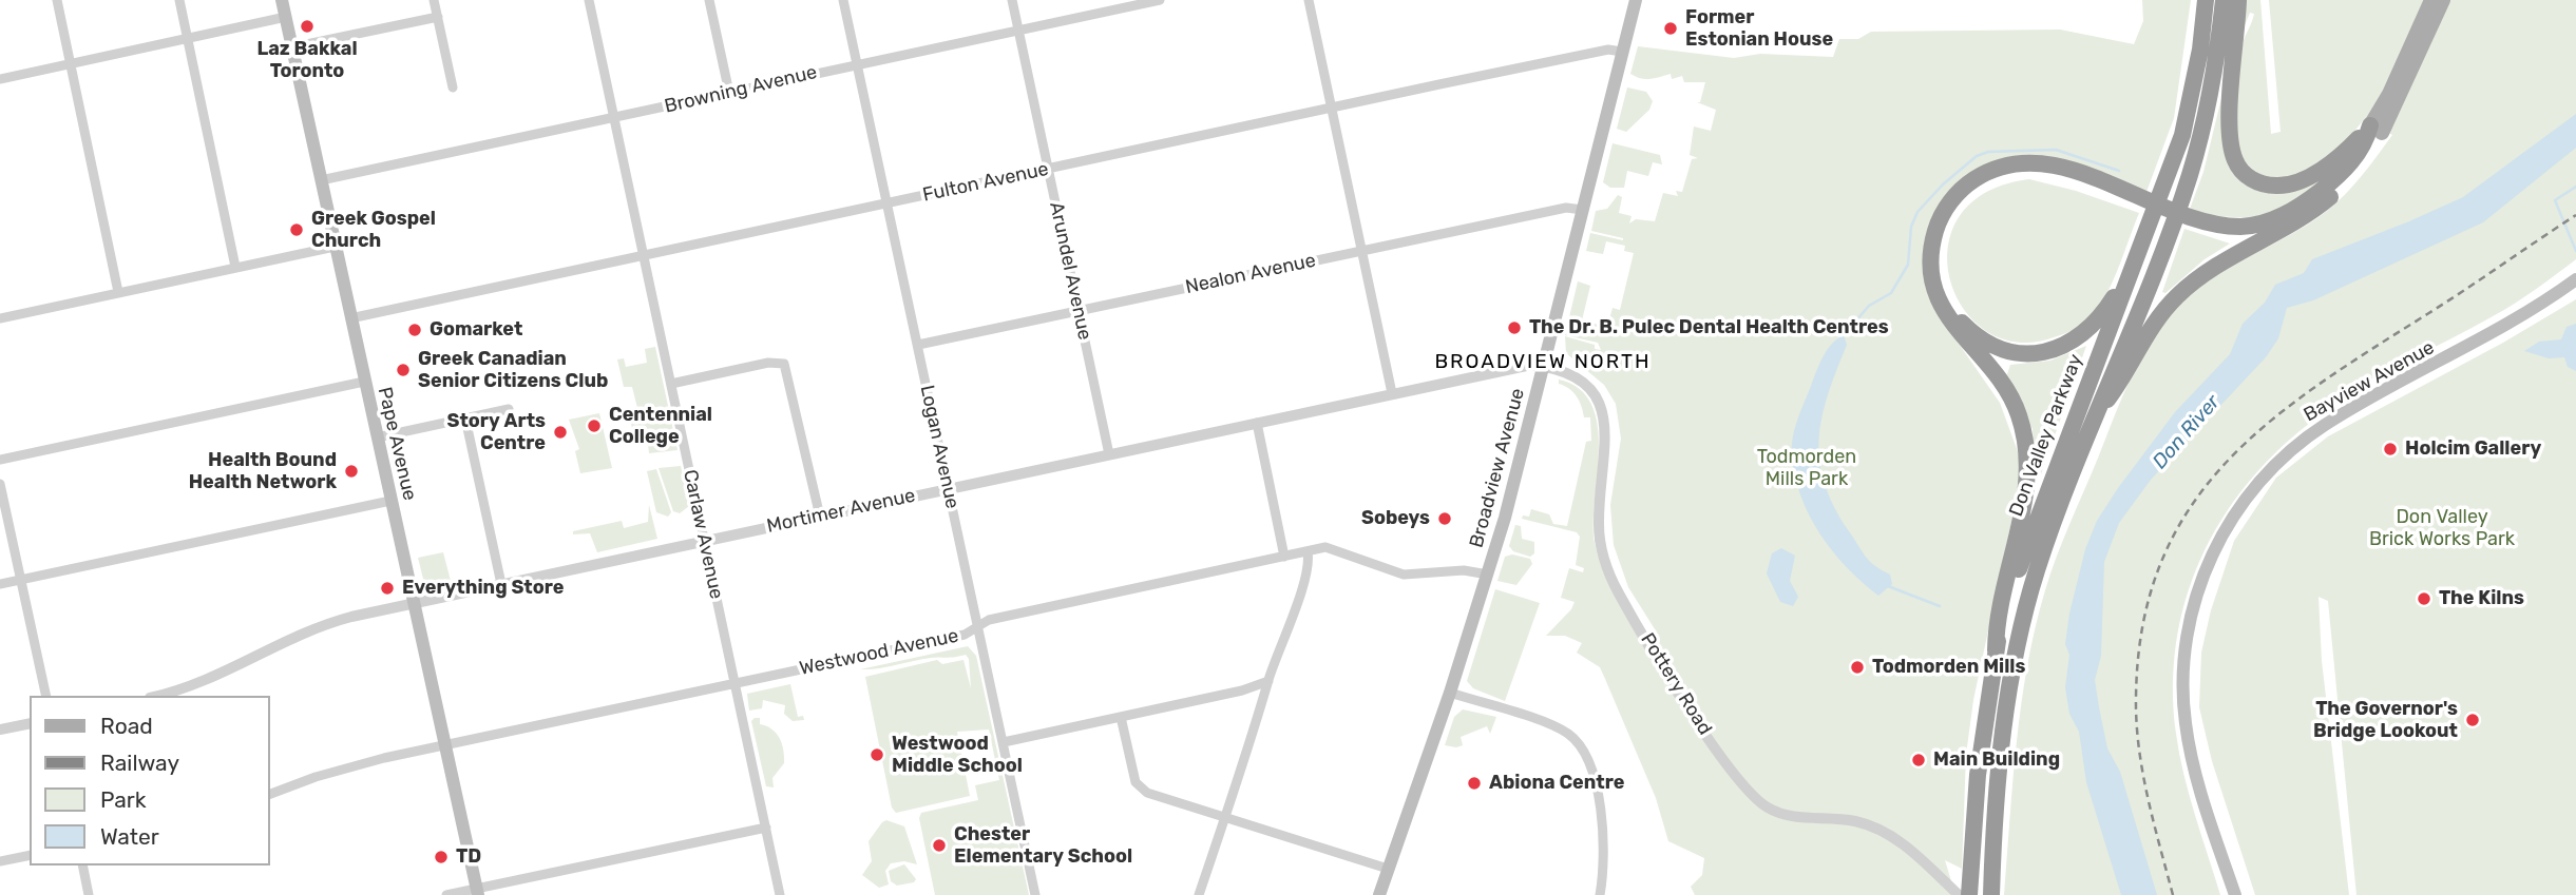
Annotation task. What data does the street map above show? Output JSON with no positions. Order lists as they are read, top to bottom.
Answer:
{
  "streets": {
    "highway": ["Don Valley Parkway"],
    "main road": ["Bayview Avenue", "Pape Avenue", "Broadview Avenue"],
    "street": [
      "Browning Avenue",
      "Fulton Avenue",
      "Arundel Avenue",
      "Nealon Avenue",
      "Logan Avenue",
      "Mortimer Avenue",
      "Carlaw Avenue",
      "Westwood Avenue",
      "Pottery Road"
    ]
  },
  "crossings": [
    ["Browning Avenue", "Arundel Avenue"],
    ["Browning Avenue", "Pape Avenue"],
    ["Browning Avenue", "Logan Avenue"],
    ["Browning Avenue", "Carlaw Avenue"],
    ["Fulton Avenue", "Arundel Avenue"],
    ["Fulton Avenue", "Pape Avenue"],
    ["Fulton Avenue", "Logan Avenue"],
    ["Fulton Avenue", "Broadview Avenue"],
    ["Fulton Avenue", "Carlaw Avenue"],
    ["Arundel Avenue", "Nealon Avenue"],
    ["Arundel Avenue", "Mortimer Avenue"],
    ["Nealon Avenue", "Logan Avenue"],
    ["Nealon Avenue", "Broadview Avenue"],
    ["Pape Avenue", "Mortimer Avenue"],
    ["Pape Avenue", "Westwood Avenue"],
    ["Logan Avenue", "Mortimer Avenue"],
    ["Logan Avenue", "Westwood Avenue"],
    ["Broadview Avenue", "Mortimer Avenue"],
    ["Broadview Avenue", "Westwood Avenue"],
    ["Broadview Avenue", "Pottery Road"],
    ["Mortimer Avenue", "Carlaw Avenue"],
    ["Mortimer Avenue", "Pottery Road"],
    ["Carlaw Avenue", "Westwood Avenue"]
  ],
  "districts": ["BROADVIEW NORTH"],
  "water": ["Don River"],
  "parks": ["Todmorden Mills Park", "Don Valley Brick Works Park"],
  "places": [
    "Laz Bakkal Toronto",
    "Former Estonian House",
    "Greek Gospel Church",
    "The Dr. B. Pulec Dental Health Centres",
    "Gomarket",
    "Greek Canadian Senior Citizens Club",
    "Centennial College",
    "Story Arts Centre",
    "Holcim Gallery",
    "Health Bound Health Network",
    "Sobeys",
    "Everything Store",
    "The Kilns",
    "Todmorden Mills",
    "The Governor's Bridge Lookout",
    "Westwood Middle School",
    "Main Building",
    "Abiona Centre",
    "Chester Elementary School",
    "TD"
  ],
  "legend": [
    "Road",
    "Railway",
    "Park",
    "Water"
  ]
}
